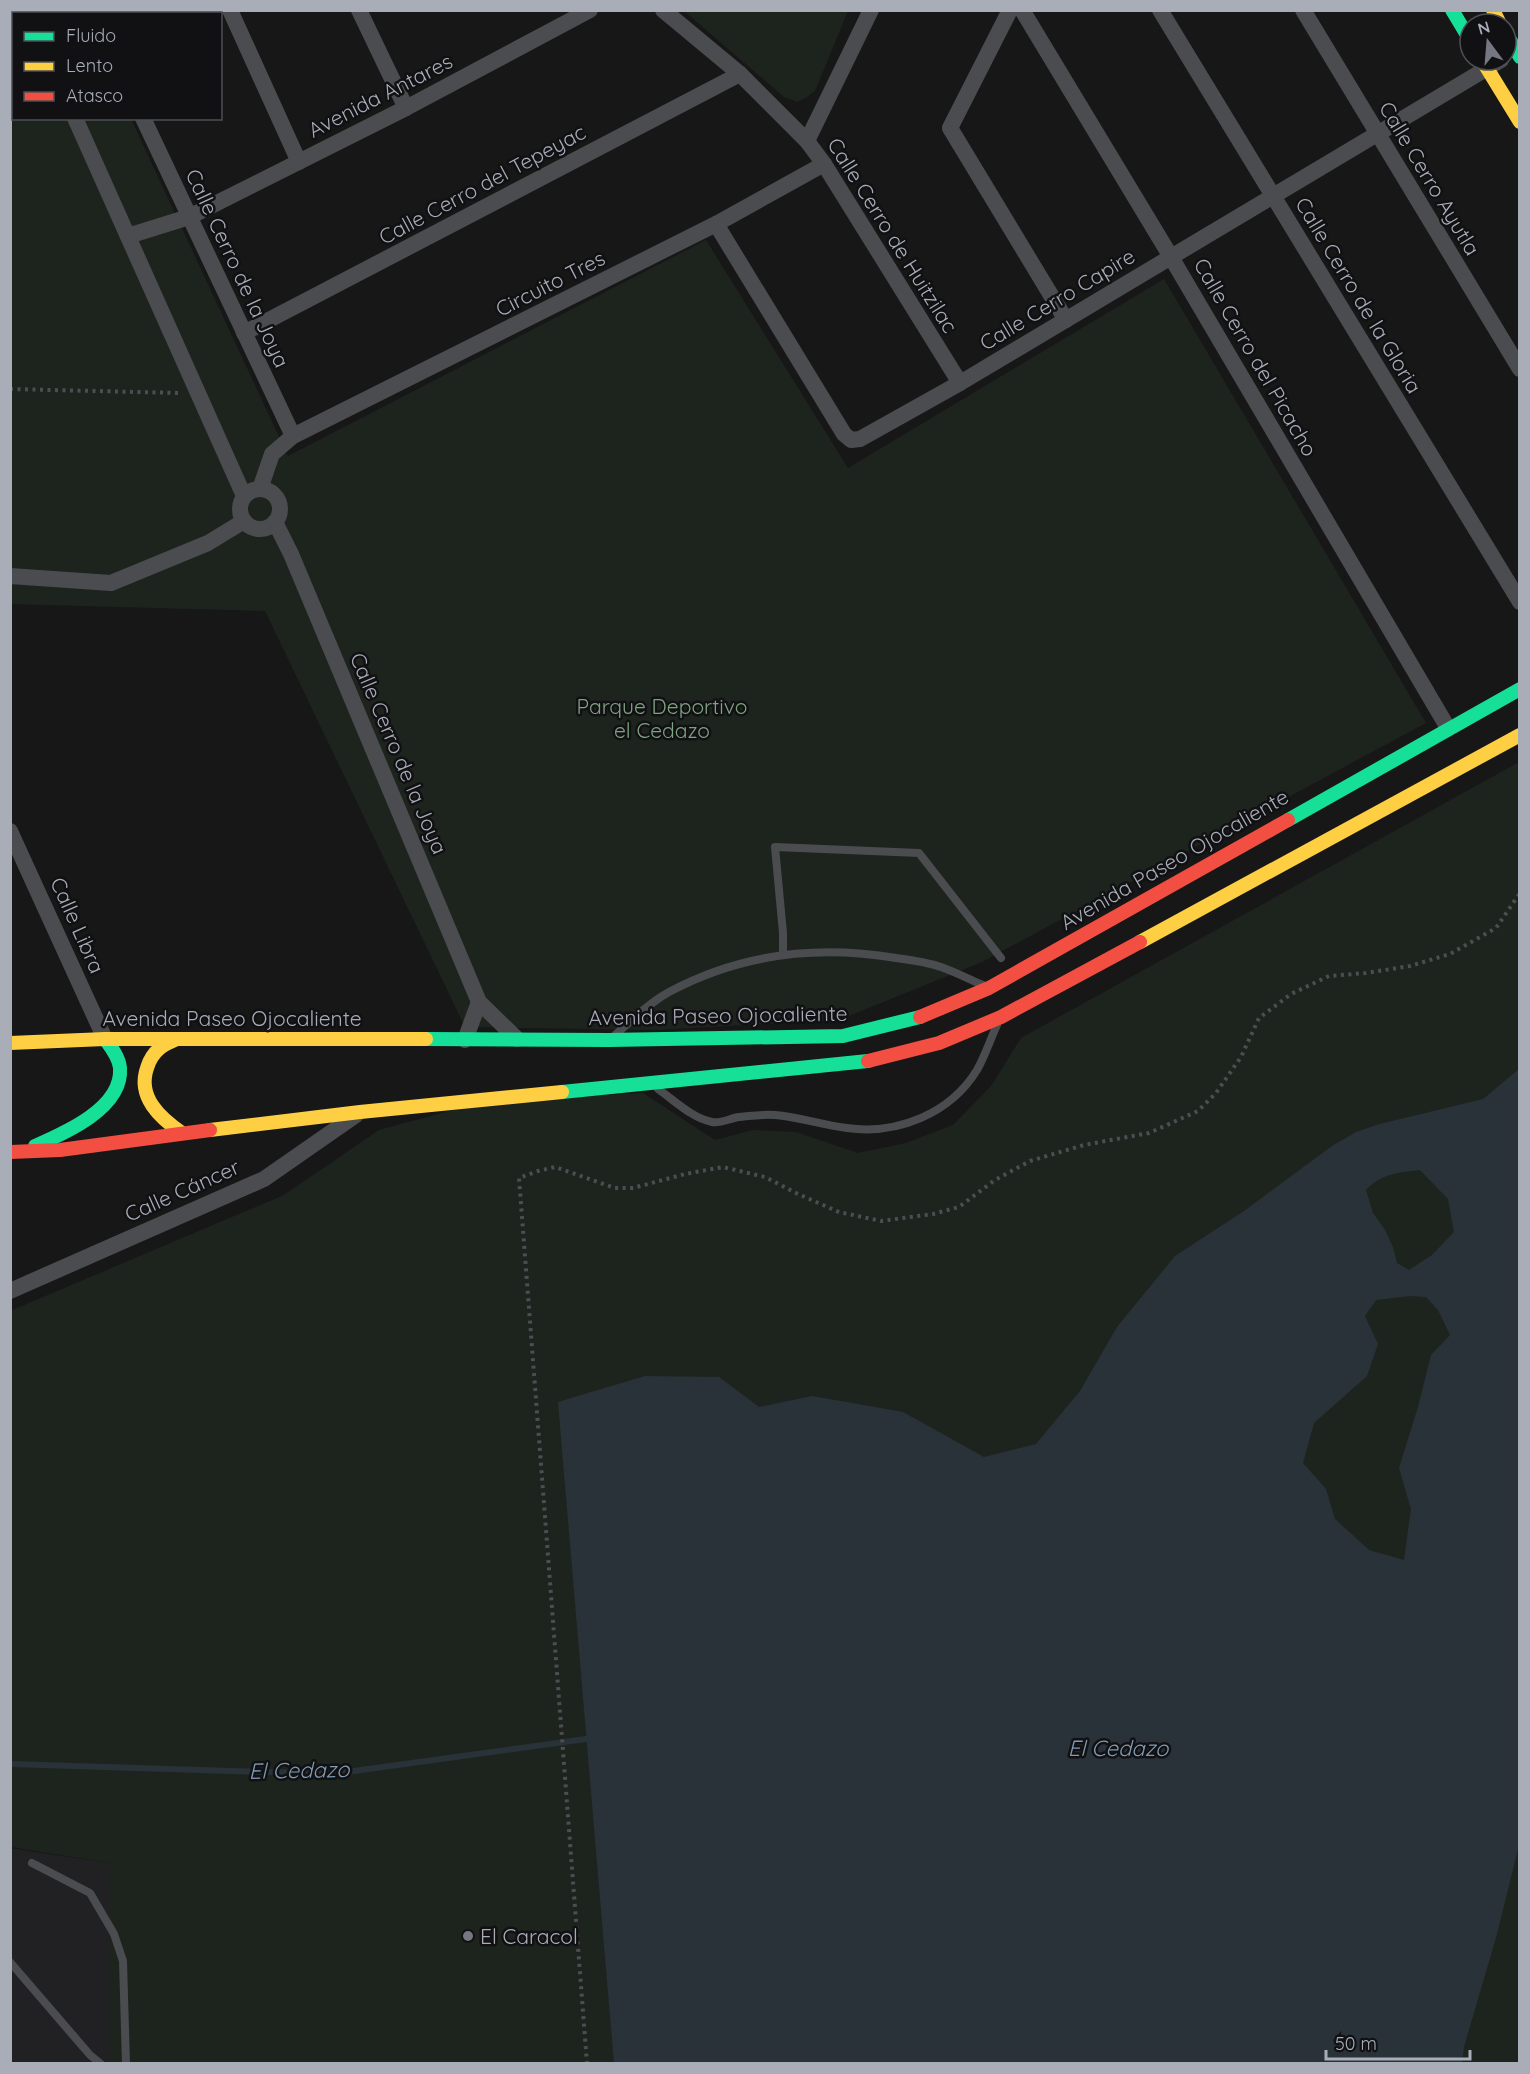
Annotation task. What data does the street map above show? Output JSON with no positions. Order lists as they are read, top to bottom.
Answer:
{
  "streets": {
    "main road": ["Avenida Paseo Ojocaliente"],
    "street": [
      "Avenida Antares",
      "Calle Cerro Ayutla",
      "Calle Cerro del Tepeyac",
      "Calle Cerro de Huitzilac",
      "Calle Cerro de la Joya",
      "Circuito Tres",
      "Calle Cerro de la Gloria",
      "Calle Cerro Capire",
      "Calle Cerro del Picacho",
      "Calle Libra",
      "Calle Cáncer"
    ]
  },
  "crossings": [
    ["Avenida Antares", "Calle Cerro de la Joya"],
    ["Calle Cerro Ayutla", "Calle Cerro Capire"],
    ["Calle Cerro del Tepeyac", "Calle Cerro de Huitzilac"],
    ["Calle Cerro del Tepeyac", "Calle Cerro de la Joya"],
    ["Calle Cerro de Huitzilac", "Circuito Tres"],
    ["Calle Cerro de Huitzilac", "Calle Cerro Capire"],
    ["Calle Cerro de la Joya", "Circuito Tres"],
    ["Circuito Tres", "Calle Cerro Capire"],
    ["Calle Cerro de la Gloria", "Calle Cerro Capire"],
    ["Calle Cerro Capire", "Calle Cerro del Picacho"],
    ["Calle Cerro del Picacho", "Avenida Paseo Ojocaliente"],
    ["Avenida Paseo Ojocaliente", "Calle Libra"]
  ],
  "water": ["El Cedazo"],
  "parks": ["Parque Deportivo el Cedazo"],
  "places": ["El Caracol"],
  "legend": ["Fluido", "Lento", "Atasco"],
  "scale_bar": "50 m",
  "north": "top"
}
